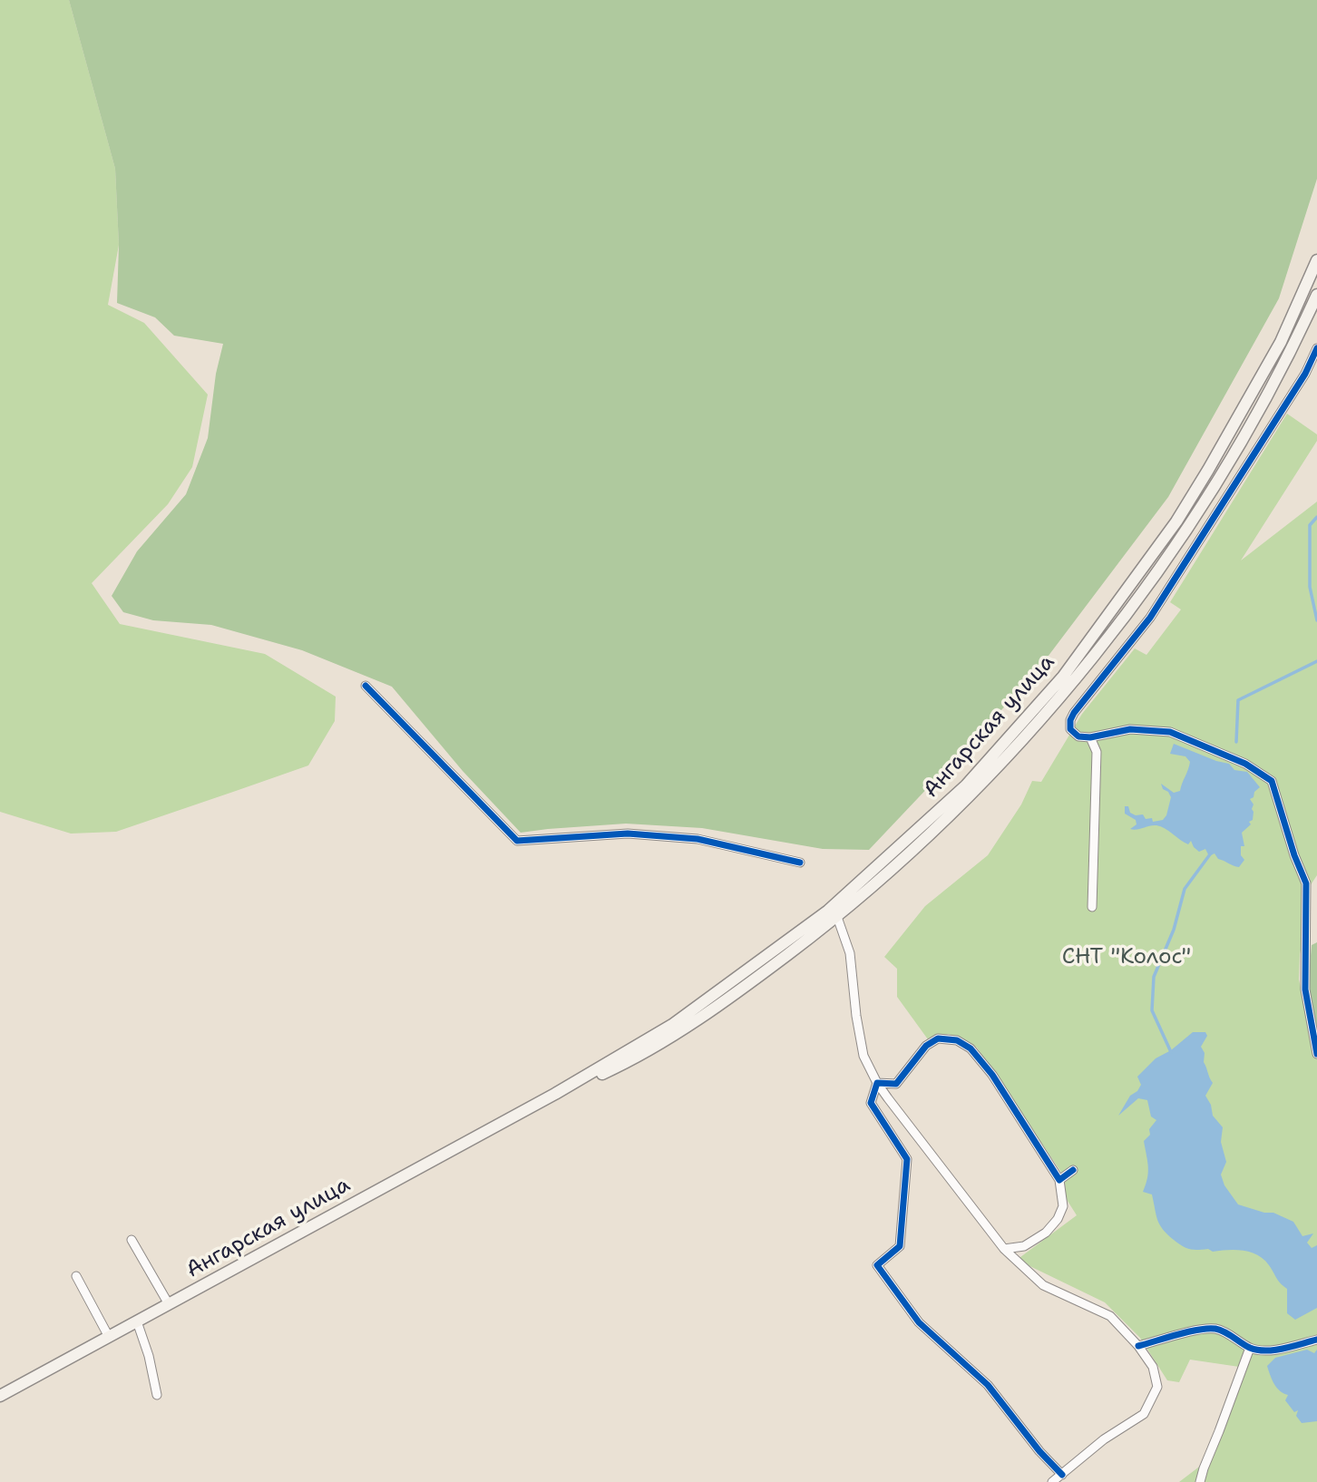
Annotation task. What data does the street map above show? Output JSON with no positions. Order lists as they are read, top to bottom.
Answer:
{
  "streets": {
    "main road": ["Ангарская улица"]
  },
  "parks": ["СНТ \"Колос\""]
}
